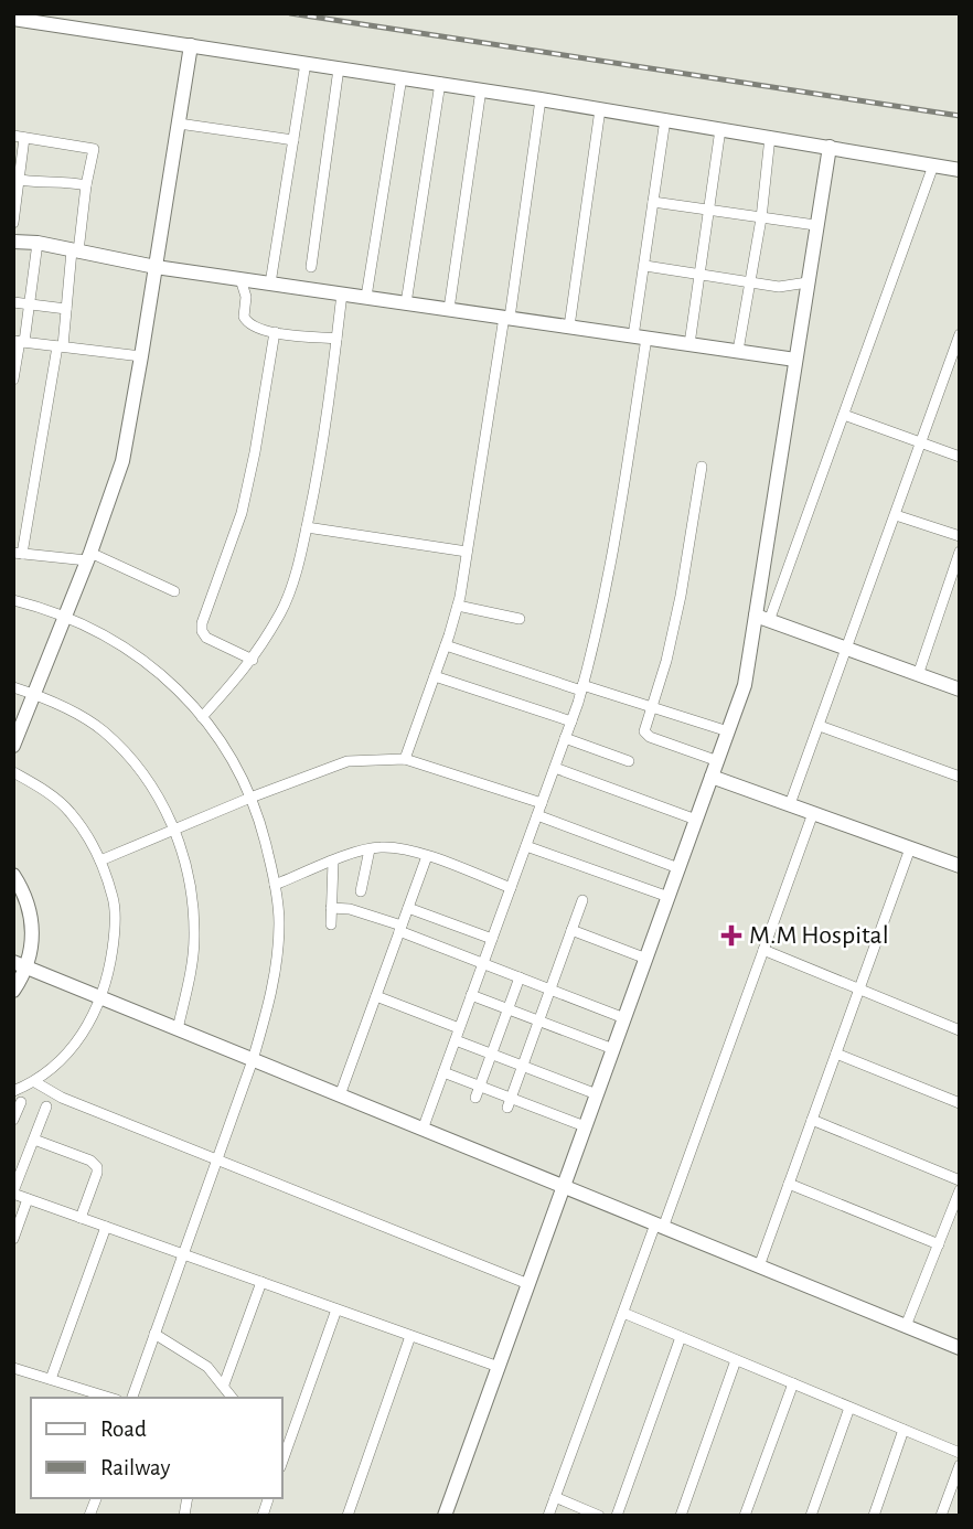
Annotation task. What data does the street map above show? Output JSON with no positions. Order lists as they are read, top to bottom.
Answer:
{
  "places": {
    "health": ["M.M Hospital"]
  },
  "legend": ["Road", "Railway"]
}
